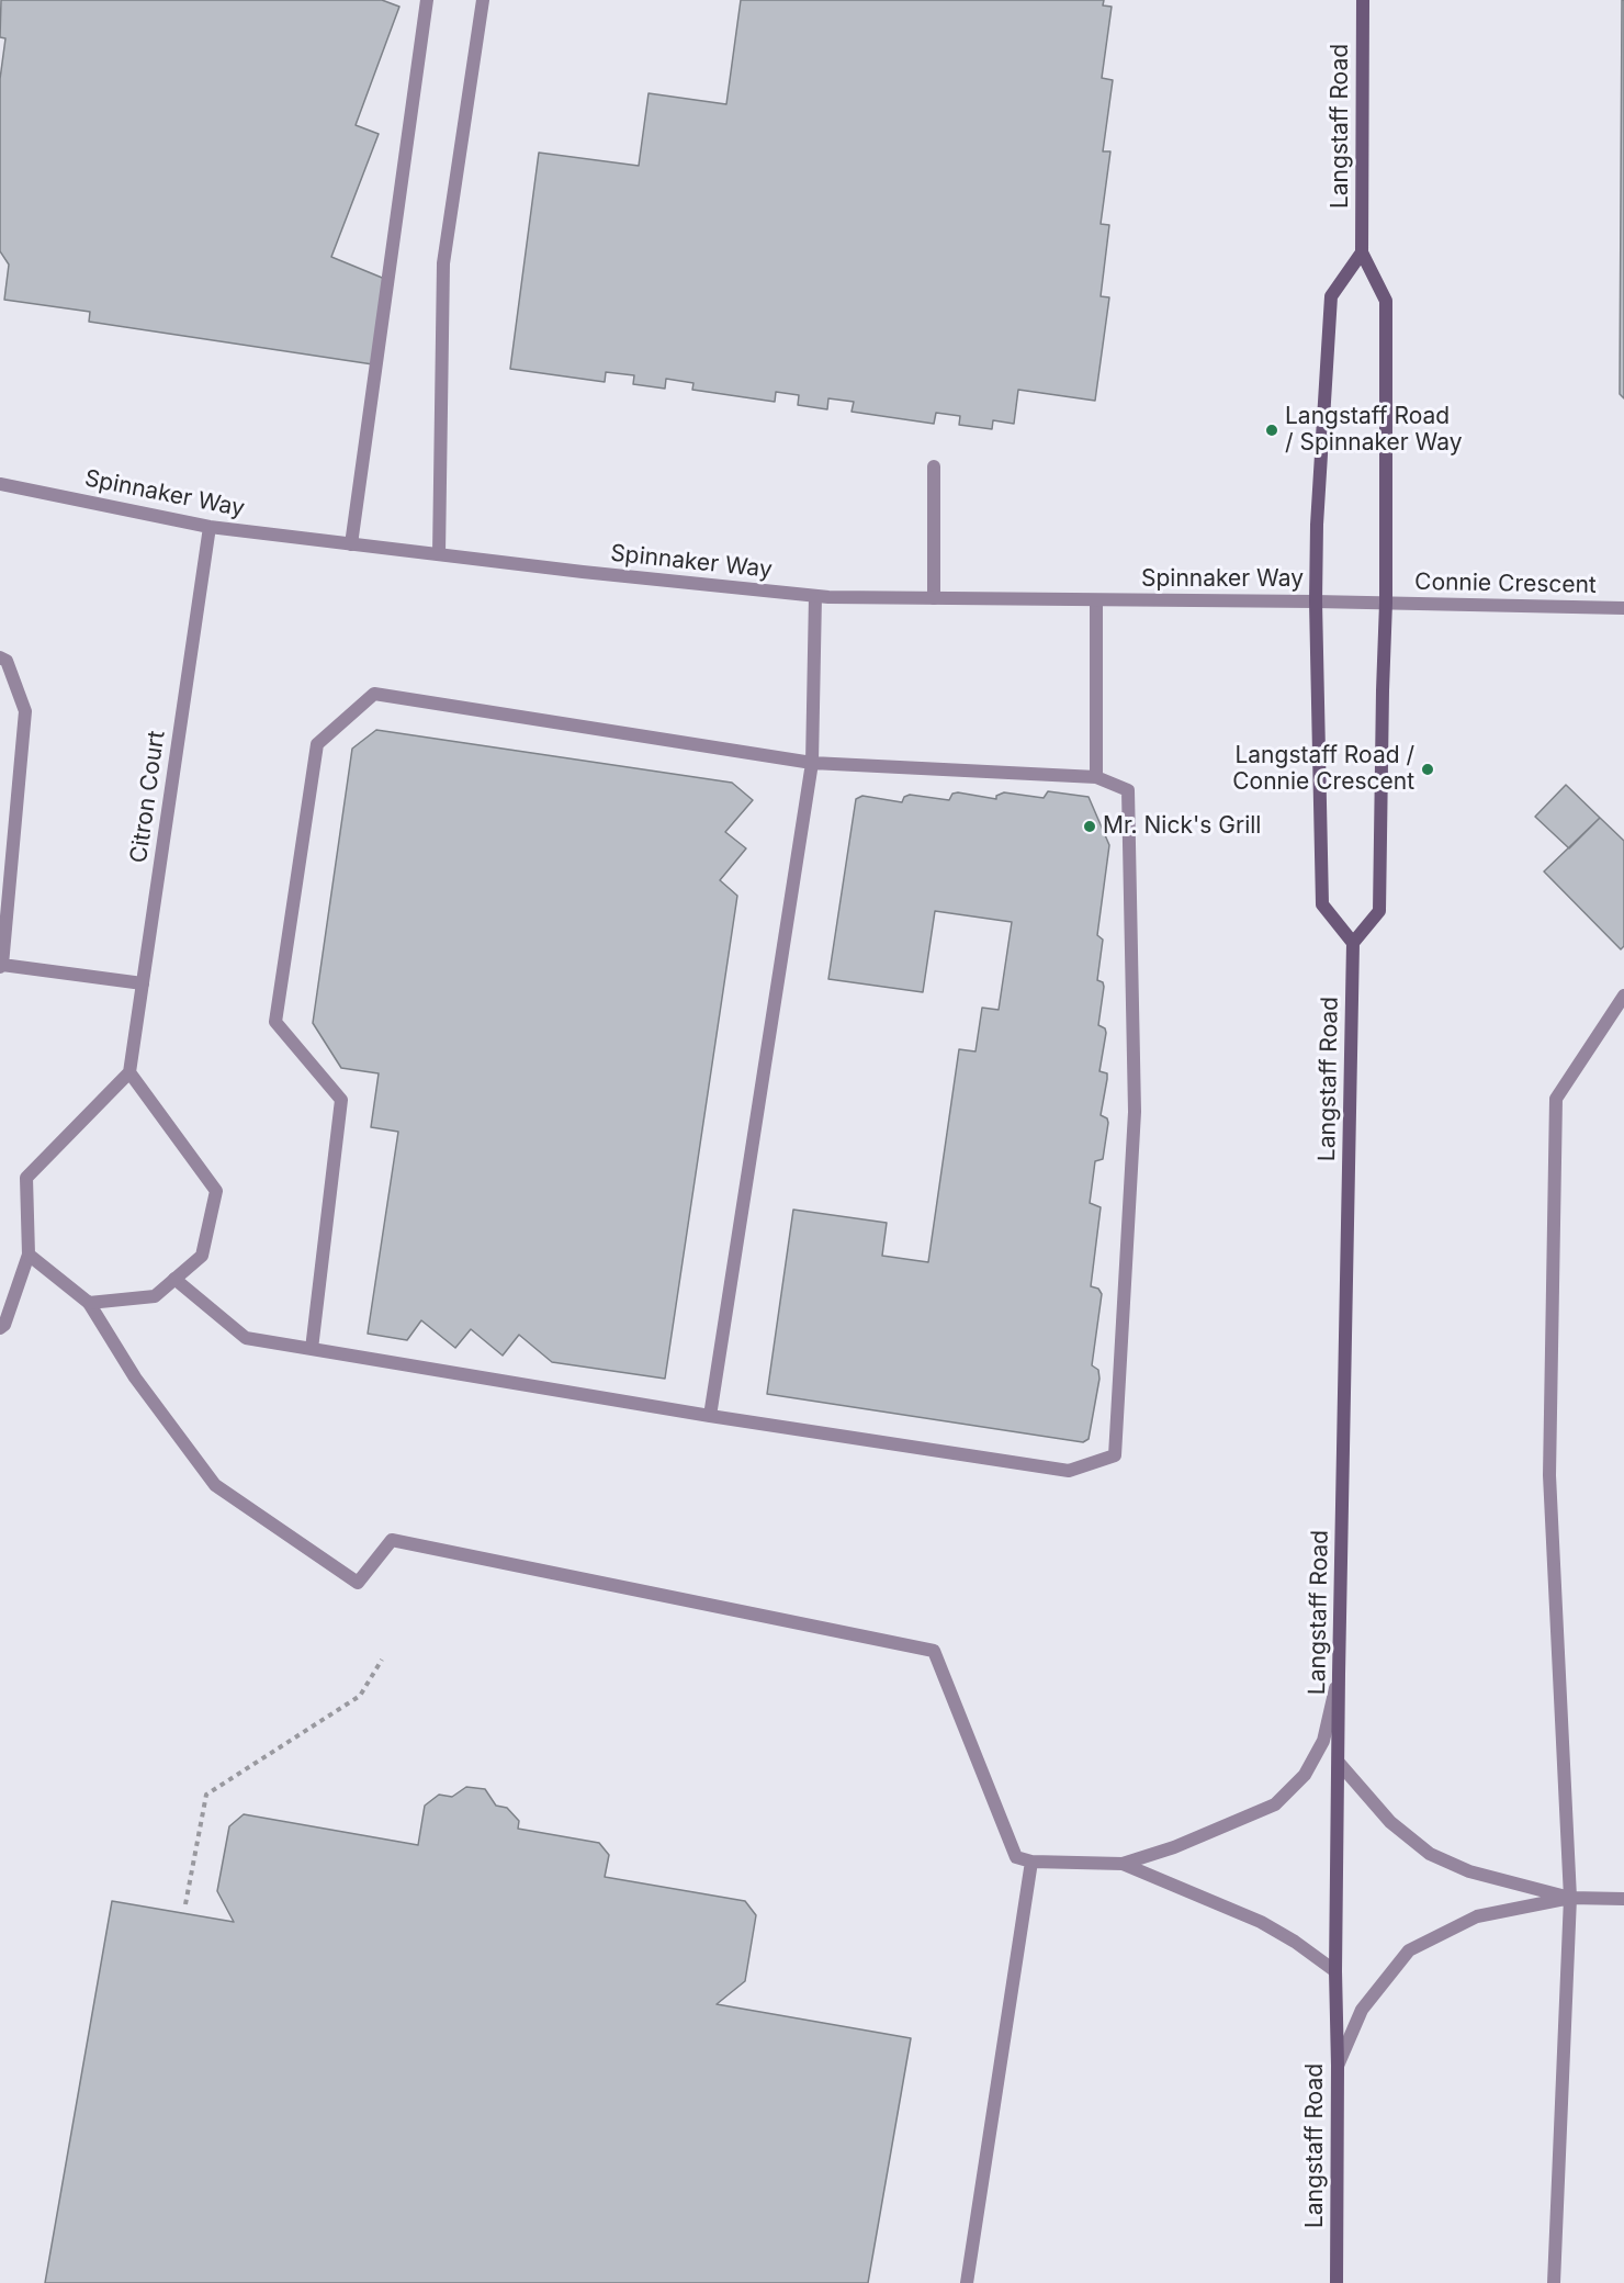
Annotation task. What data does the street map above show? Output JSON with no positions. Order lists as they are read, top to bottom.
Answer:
{
  "streets": {
    "main road": ["Langstaff Road"],
    "street": ["Spinnaker Way", "Connie Crescent", "Citron Court"]
  },
  "crossings": [
    ["Langstaff Road", "Spinnaker Way"],
    ["Langstaff Road", "Connie Crescent"],
    ["Spinnaker Way", "Connie Crescent"],
    ["Spinnaker Way", "Citron Court"]
  ],
  "places": ["Langstaff Road / Spinnaker Way", "Langstaff Road / Connie Crescent", "Mr. Nick's Grill"]
}
